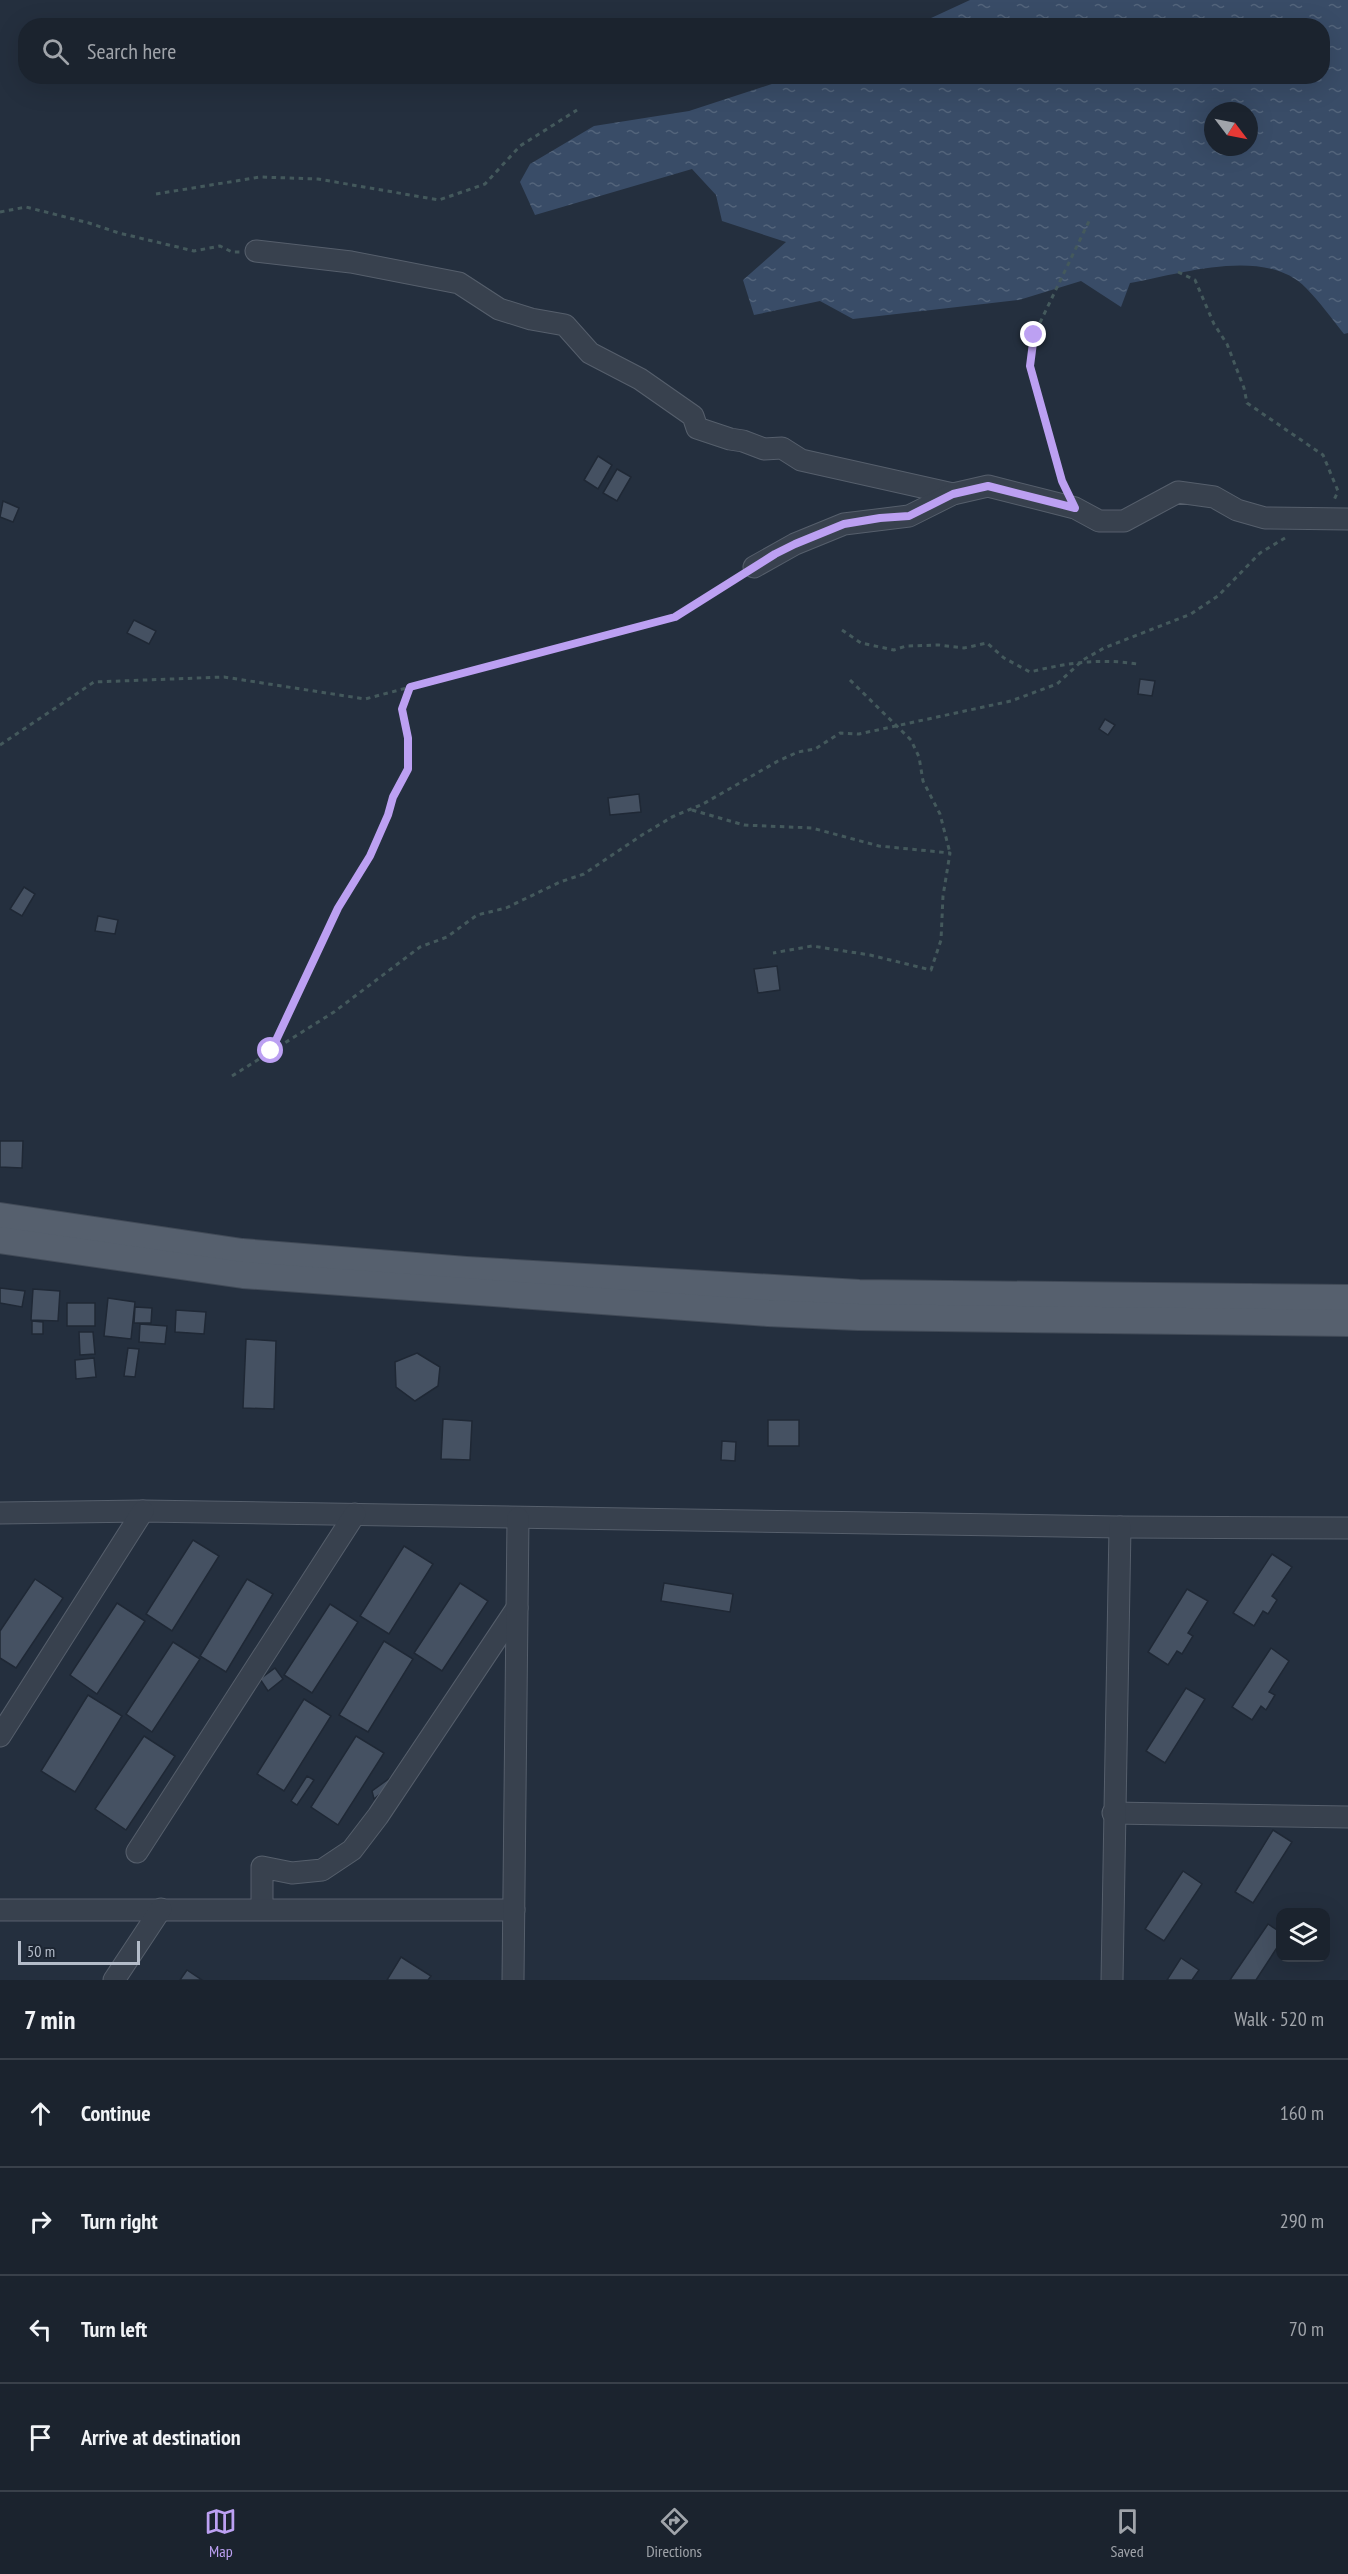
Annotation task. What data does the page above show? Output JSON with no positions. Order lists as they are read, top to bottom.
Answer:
{
  "scale_bar": "50 m",
  "north": "bottom right",
  "page": {
    "search": "Search here",
    "scale": "50 m",
    "heading": ["7 min", "Walk · 520 m"],
    "list": [
      ["Continue", "160 m"],
      ["Turn right", "290 m"],
      ["Turn left", "70 m"],
      "Arrive at destination"
    ],
    "nav": ["Map", "Directions", "Saved"]
  }
}
